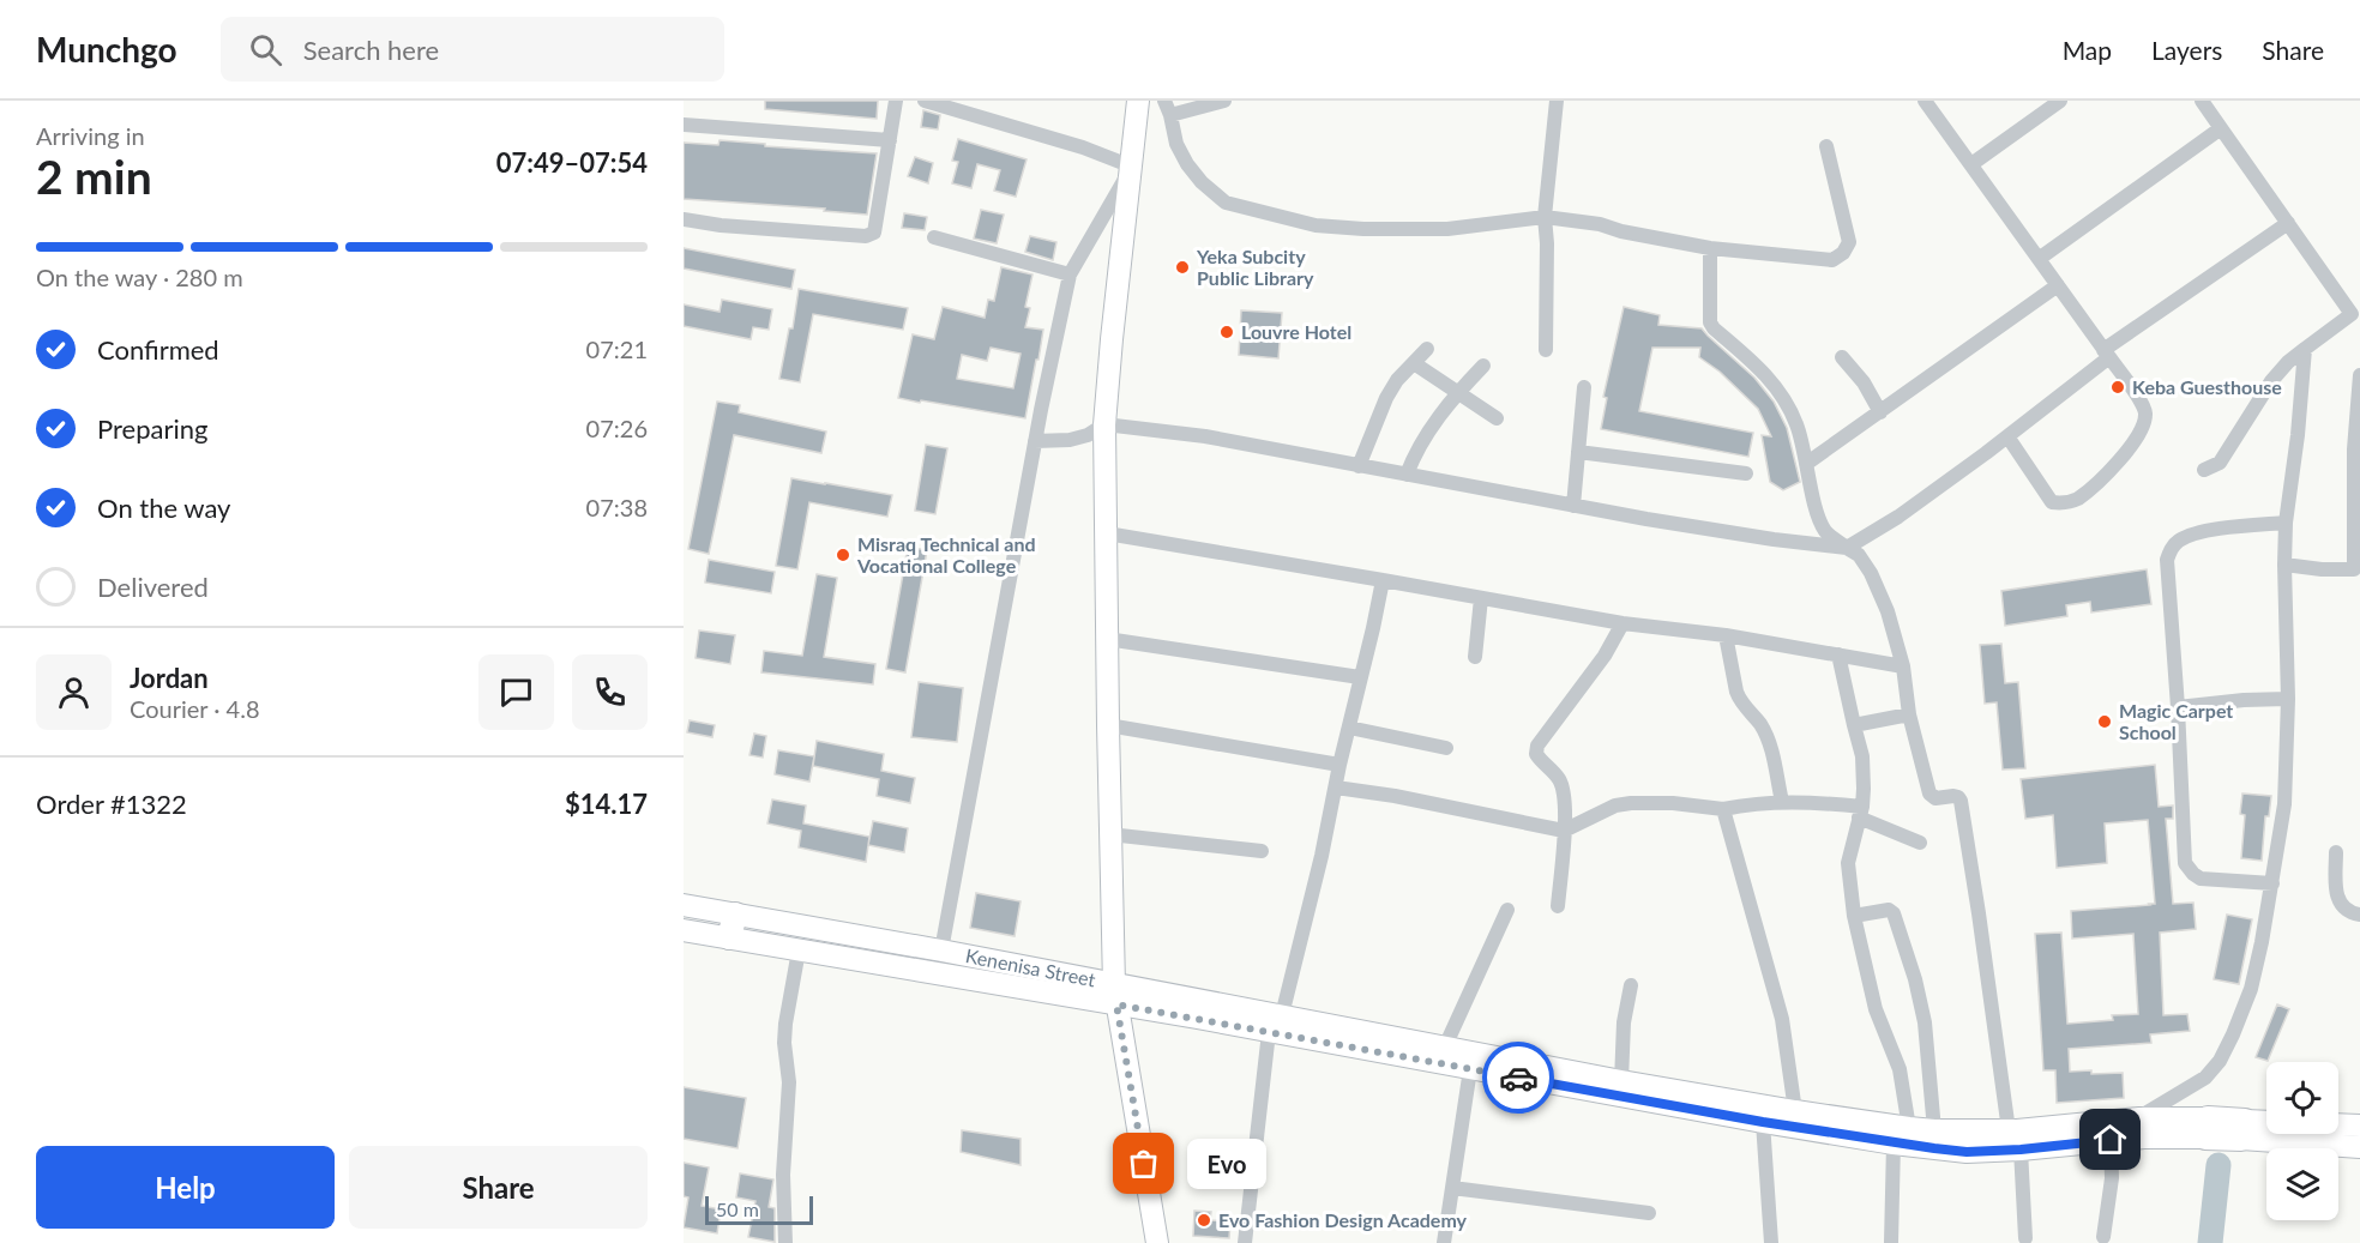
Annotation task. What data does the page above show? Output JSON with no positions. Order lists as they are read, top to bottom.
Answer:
{
  "streets": {
    "main road": ["Kenenisa Street"]
  },
  "places": [
    "Yeka Subcity Public Library",
    "Louvre Hotel",
    "Keba Guesthouse",
    "Misraq Technical and Vocational College",
    "Magic Carpet School",
    "Evo",
    "Evo Fashion Design Academy"
  ],
  "scale_bar": "50 m",
  "page": {
    "header": "Munchgo",
    "search": "Search here",
    "nav": ["Map", "Layers", "Share"],
    "heading": ["2 min", "Arriving in", "07:49–07:54"],
    "panel": [
      "Jordan",
      "Courier · 4.8",
      "Order #1322",
      "$14.17"
    ],
    "bar": "On the way · 280 m",
    "list": [
      ["Confirmed", "07:21"],
      ["Preparing", "07:26"],
      ["On the way", "07:38"],
      "Delivered"
    ],
    "buttons": ["Help", "Share"],
    "bubble": "Evo",
    "scale": "50 m"
  }
}
